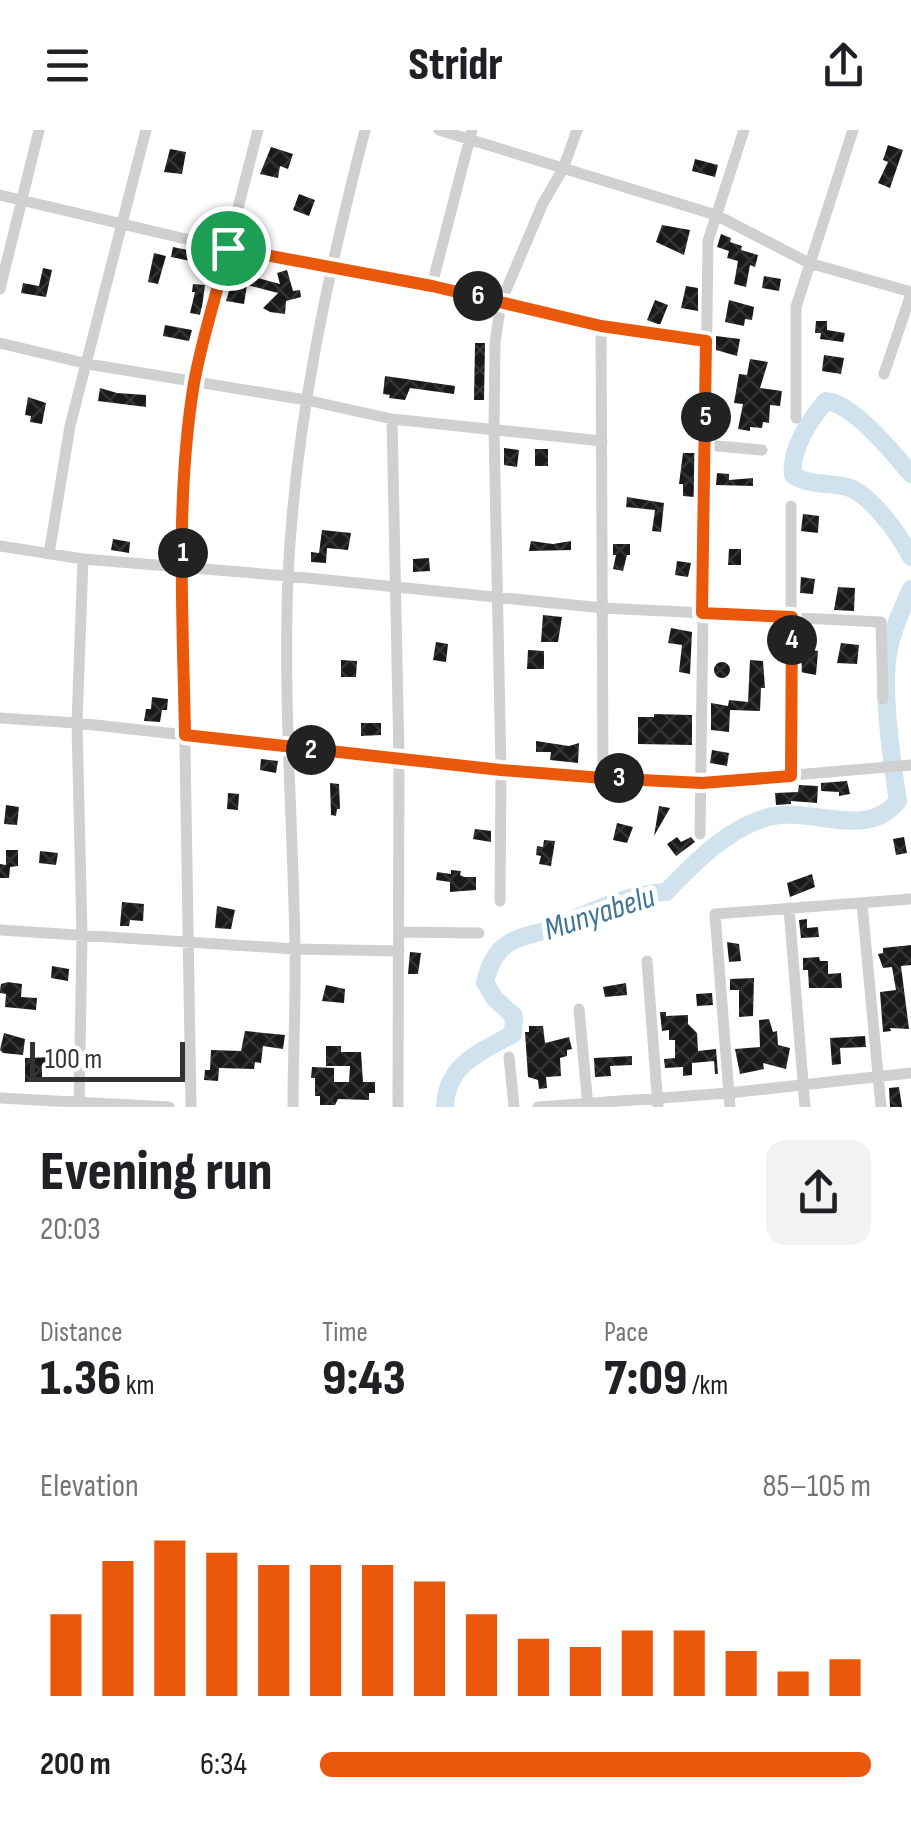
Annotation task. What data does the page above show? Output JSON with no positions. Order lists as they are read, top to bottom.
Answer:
{
  "water": ["Munyabelu"],
  "scale_bar": "100 m",
  "page": {
    "header": "Stridr",
    "pins": [
      "6",
      "5",
      "1",
      "4",
      "2",
      "3"
    ],
    "scale": "100 m",
    "heading": ["Evening run", "20:03"],
    "stats": [
      ["Distance", "1.36 km"],
      ["Time", "9:43"],
      ["Pace", "7:09 /km"]
    ],
    "chart": ["Elevation", "85–105 m"],
    "list": [
      {
        "name": "200 m",
        "note": "6:34"
      }
    ]
  }
}
